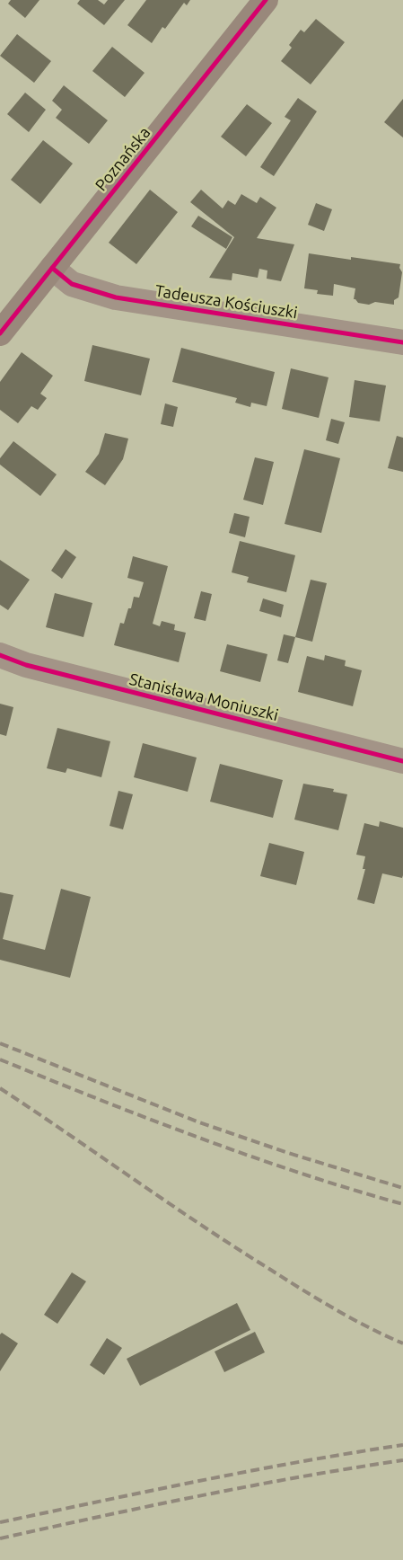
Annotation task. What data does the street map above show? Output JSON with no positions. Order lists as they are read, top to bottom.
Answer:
{
  "streets": {
    "street": ["Poznańska", "Tadeusza Kościuszki", "Stanisława Moniuszki"]
  },
  "crossings": [
    ["Poznańska", "Tadeusza Kościuszki"]
  ]
}
